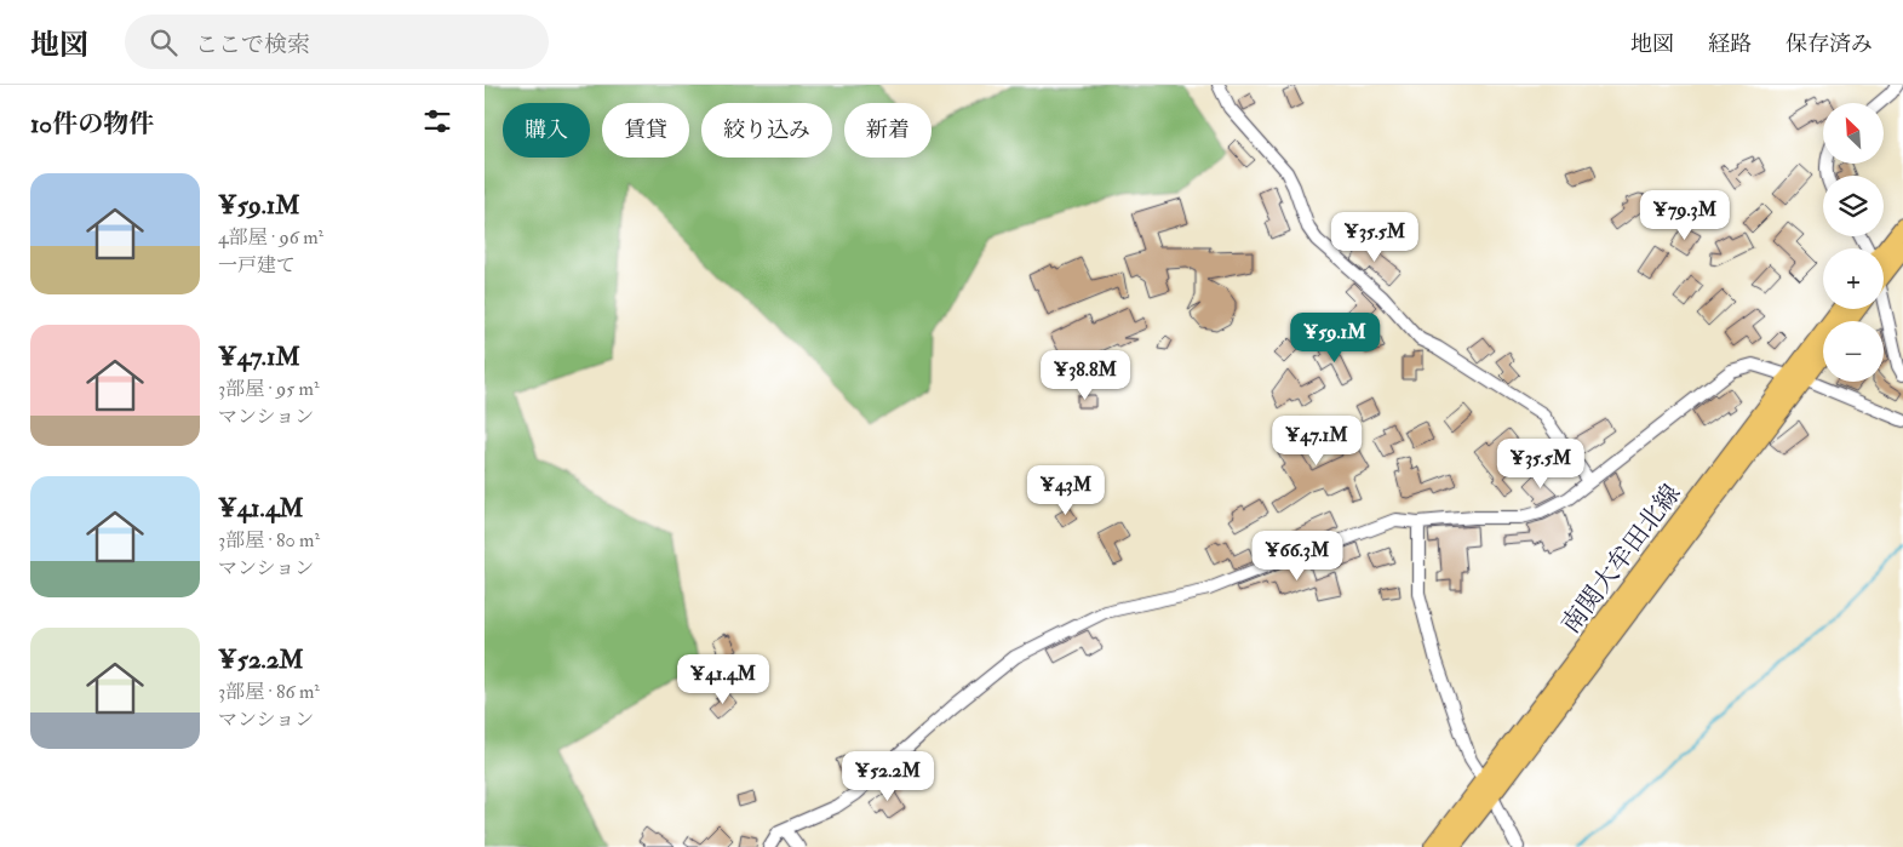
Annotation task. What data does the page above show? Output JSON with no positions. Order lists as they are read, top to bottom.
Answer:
{
  "streets": {
    "main road": ["南関大牟田北線"]
  },
  "north": "top left",
  "page": {
    "header": "地図",
    "search": "ここで検索",
    "nav": ["地図", "経路", "保存済み"],
    "heading": "10件の物件",
    "map_buttons": ["+", "−"],
    "chip": [
      "購入",
      "賃貸",
      "絞り込み",
      "新着"
    ],
    "list": [
      {
        "name": "¥59.1M",
        "note": "4部屋 · 96 m² · 一戸建て"
      },
      {
        "name": "¥47.1M",
        "note": "3部屋 · 95 m² · マンション"
      },
      {
        "name": "¥41.4M",
        "note": "3部屋 · 80 m² · マンション"
      },
      {
        "name": "¥52.2M",
        "note": "3部屋 · 86 m² · マンション"
      }
    ],
    "price": [
      "¥79.3M",
      "¥35.5M",
      "¥59.1M",
      "¥38.8M",
      "¥47.1M",
      "¥35.5M",
      "¥43M",
      "¥66.3M",
      "¥41.4M",
      "¥52.2M"
    ]
  }
}
